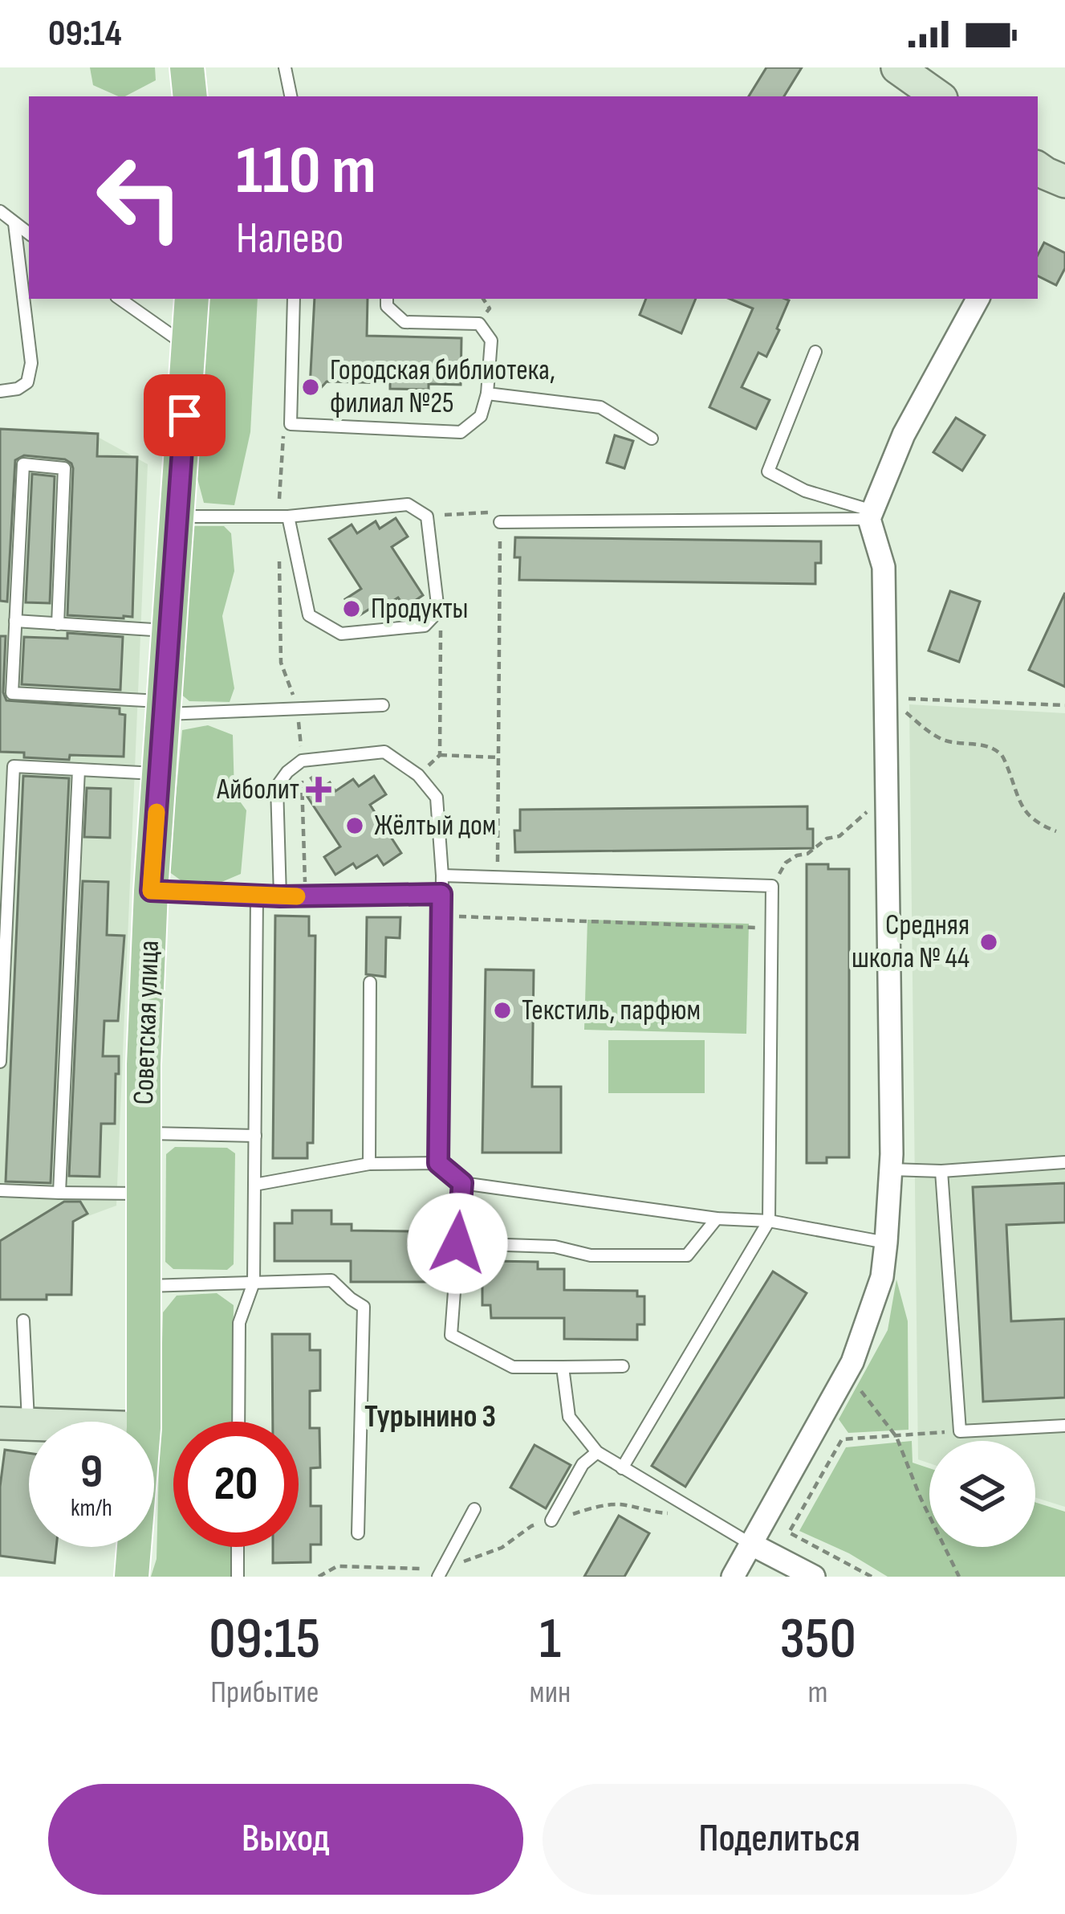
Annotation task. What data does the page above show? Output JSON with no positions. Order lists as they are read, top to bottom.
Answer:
{
  "streets": {
    "main road": ["Советская улица"]
  },
  "districts": ["Турынино 3"],
  "places": {
    "other": [
      "Городская библиотека, филиал №25",
      "Продукты",
      "Жёлтый дом",
      "Средняя школа № 44",
      "Текстиль, парфюм"
    ],
    "health": ["Айболит"]
  },
  "page": {
    "status": "09:14",
    "turn": ["110 m", "Налево"],
    "speed": "9 km/h",
    "limit": "20",
    "eta": [
      "09:15",
      "Прибытие",
      "1",
      "мин",
      "350",
      "m"
    ],
    "buttons": ["Выход", "Поделиться"]
  }
}
